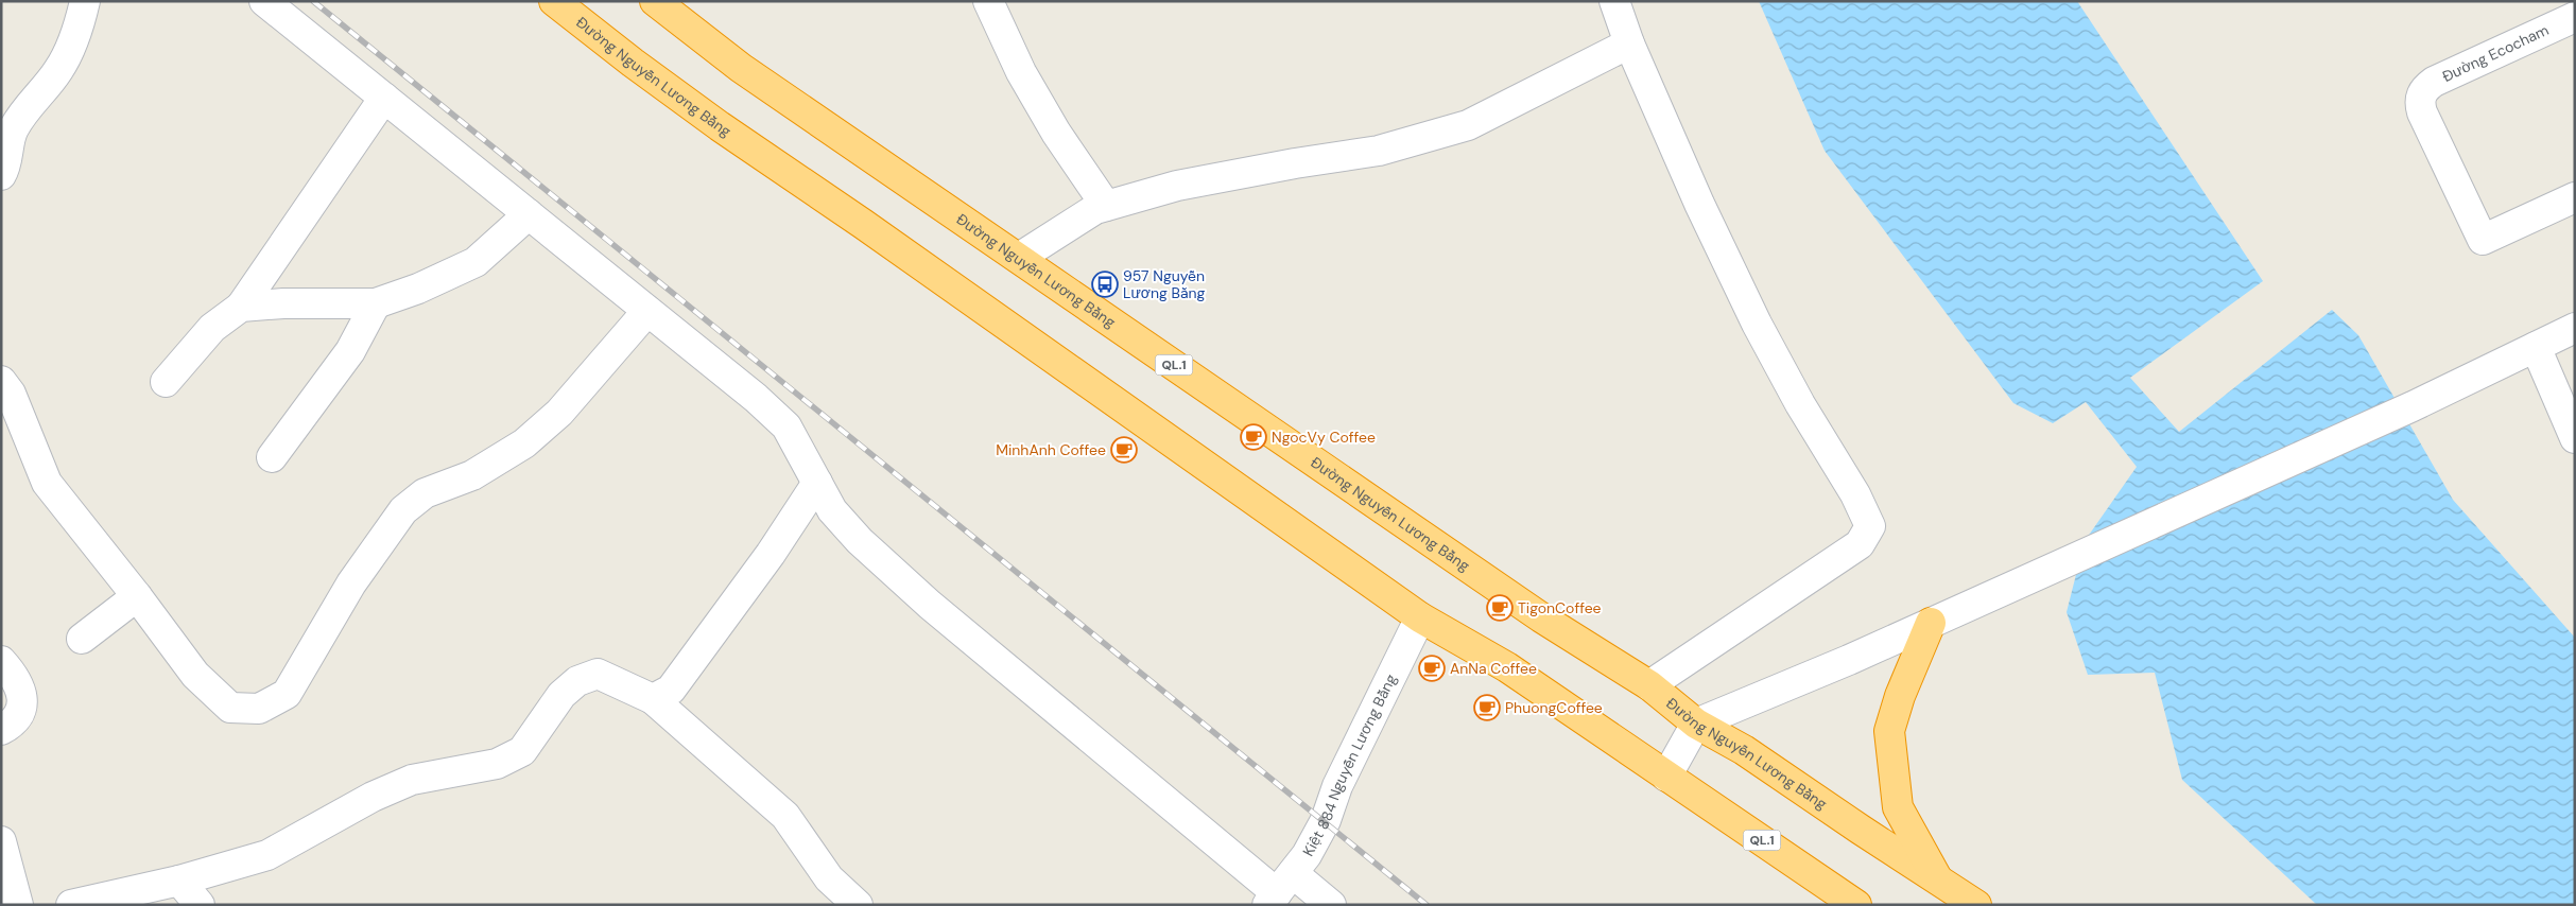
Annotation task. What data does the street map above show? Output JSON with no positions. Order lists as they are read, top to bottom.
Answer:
{
  "streets": {
    "highway": ["Đường Nguyễn Lương Bằng", "QL.1"],
    "street": ["Đường Ecocham", "Kiệt 884 Nguyễn Lương Bằng"]
  },
  "crossings": [
    ["Đường Nguyễn Lương Bằng", "Kiệt 884 Nguyễn Lương Bằng"]
  ],
  "places": {
    "bus stop": ["957 Nguyễn Lương Bằng"],
    "cafe": [
      "NgocVy Coffee",
      "MinhAnh Coffee",
      "TigonCoffee",
      "AnNa Coffee",
      "PhuongCoffee"
    ]
  }
}
